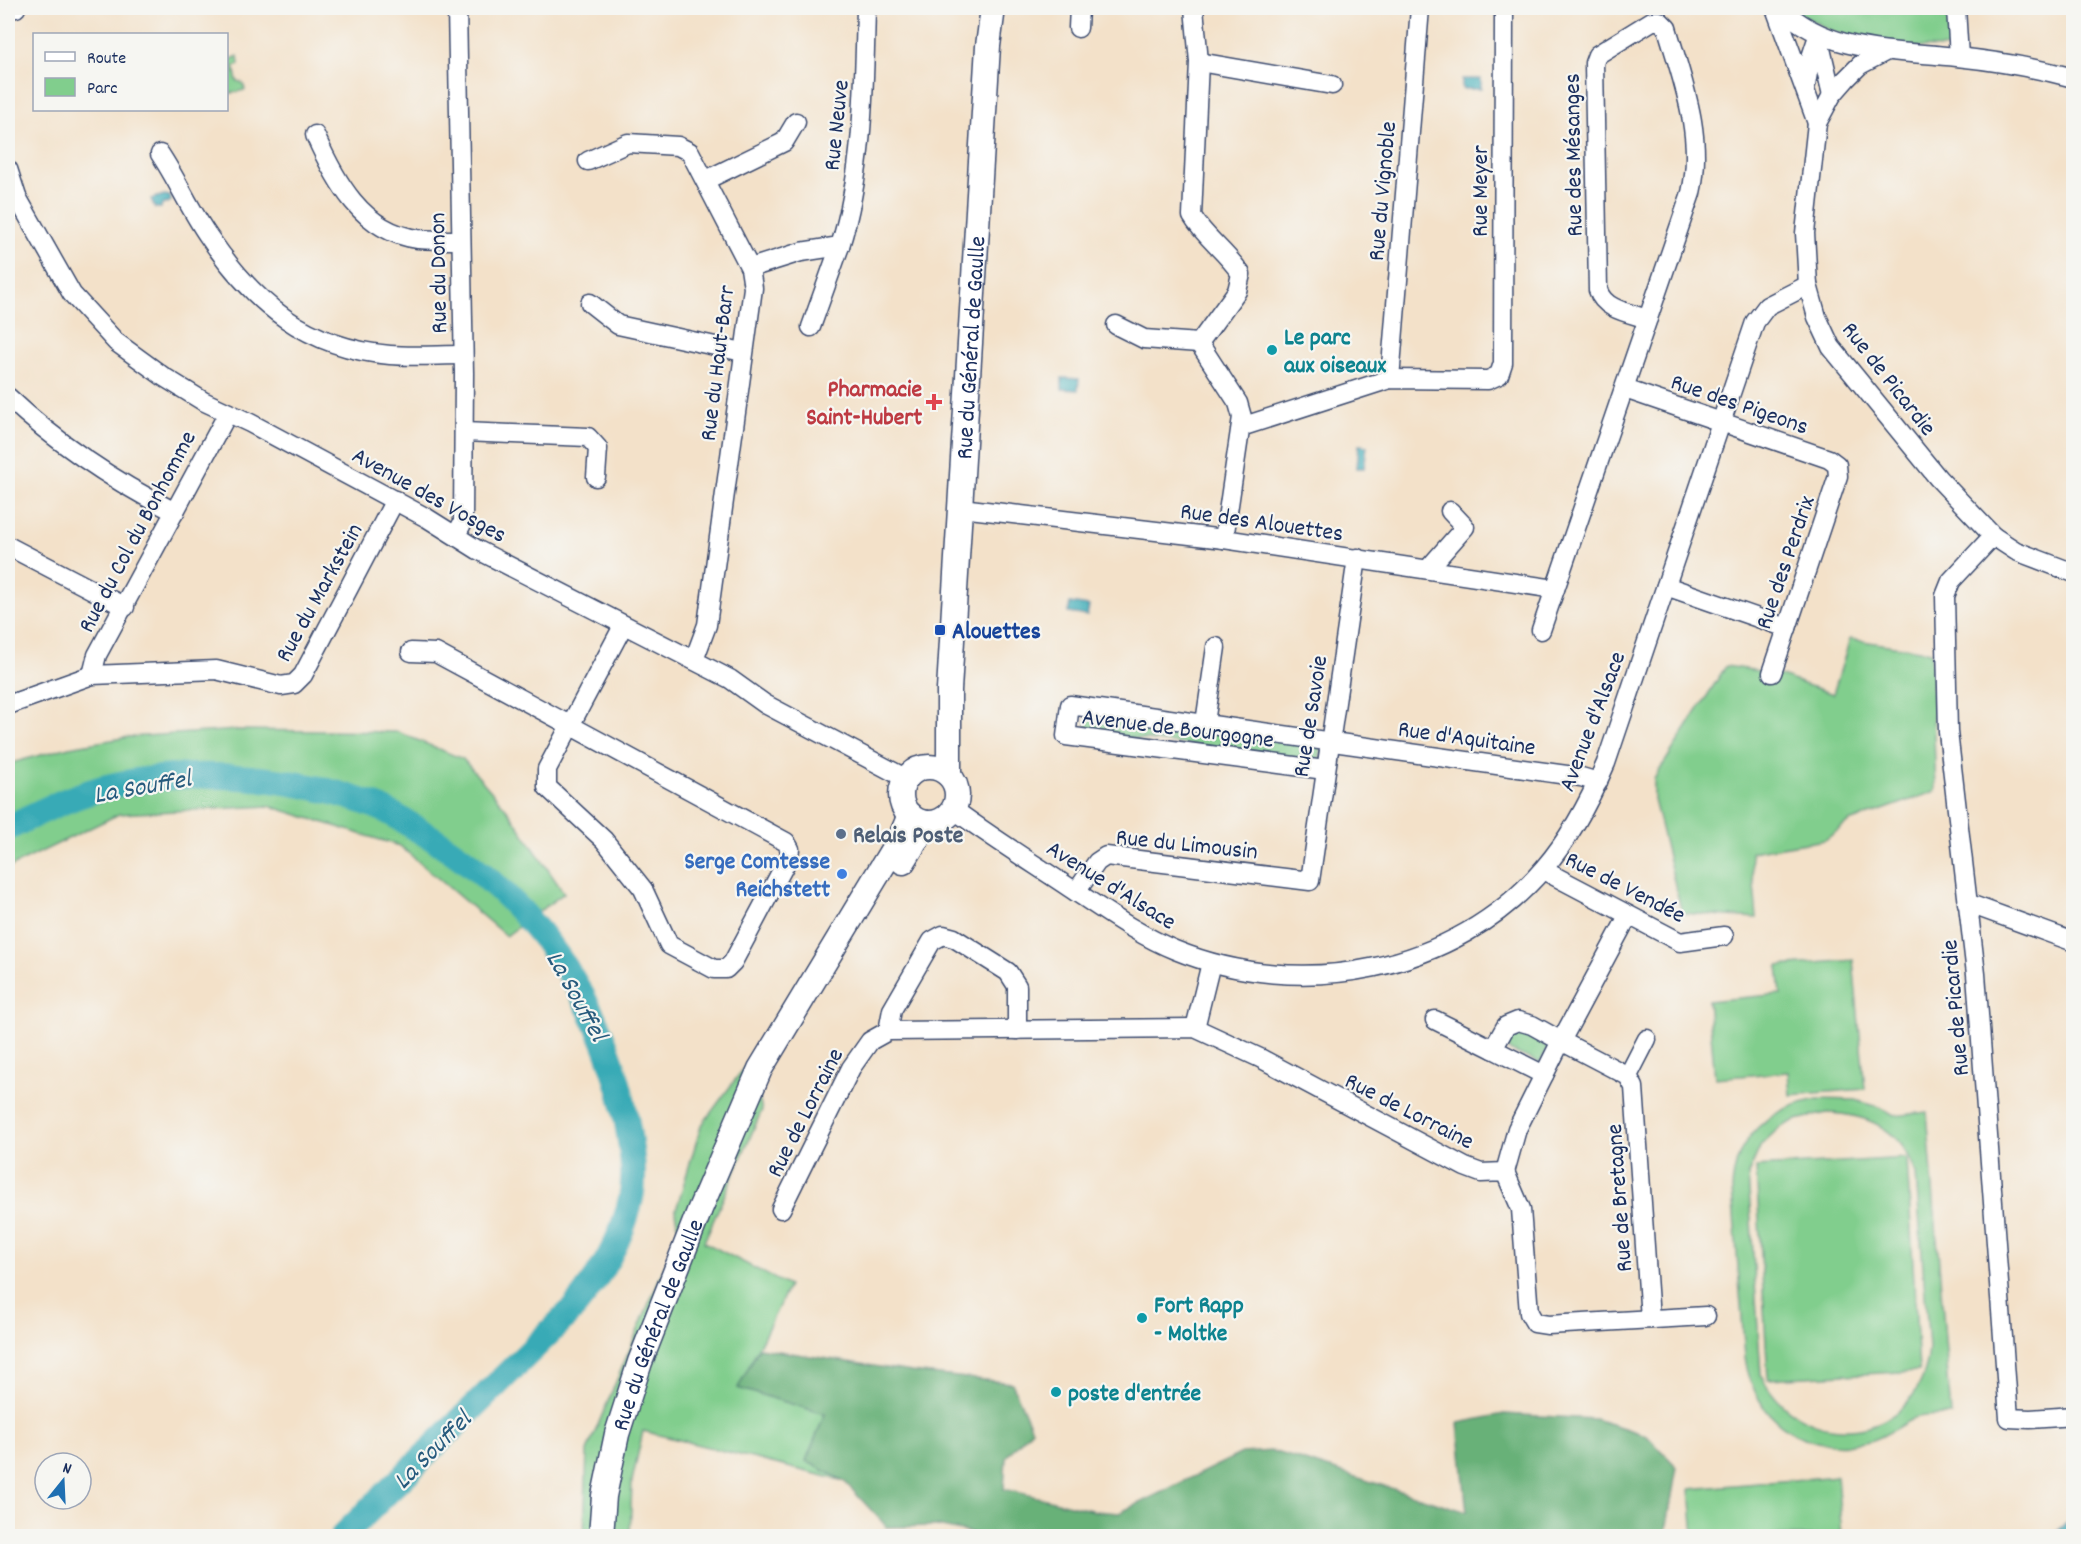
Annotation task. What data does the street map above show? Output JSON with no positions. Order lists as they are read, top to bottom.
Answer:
{
  "streets": {
    "main road": ["Rue du Général de Gaulle"],
    "street": [
      "Rue Neuve",
      "Rue des Mésanges",
      "Rue du Vignoble",
      "Rue Meyer",
      "Rue du Donon",
      "Rue du Haut-Barr",
      "Rue de Picardie",
      "Rue des Pigeons",
      "Avenue des Vosges",
      "Rue des Alouettes",
      "Rue du Col du Bonhomme",
      "Rue des Perdrix",
      "Rue du Markstein",
      "Rue de Savoie",
      "Avenue d'Alsace",
      "Avenue de Bourgogne",
      "Rue d'Aquitaine",
      "Rue du Limousin",
      "Rue de Vendée",
      "Rue de Lorraine",
      "Rue de Bretagne"
    ]
  },
  "crossings": [
    ["Rue des Mésanges", "Rue des Pigeons"],
    ["Rue des Mésanges", "Rue des Alouettes"],
    ["Rue du Vignoble", "Rue Meyer"],
    ["Rue du Donon", "Avenue des Vosges"],
    ["Rue du Général de Gaulle", "Avenue des Vosges"],
    ["Rue du Général de Gaulle", "Rue des Alouettes"],
    ["Rue du Général de Gaulle", "Avenue d'Alsace"],
    ["Rue du Haut-Barr", "Avenue des Vosges"],
    ["Rue de Picardie", "Avenue d'Alsace"],
    ["Rue des Pigeons", "Rue des Perdrix"],
    ["Rue des Pigeons", "Avenue d'Alsace"],
    ["Avenue des Vosges", "Rue du Col du Bonhomme"],
    ["Avenue des Vosges", "Rue du Markstein"],
    ["Avenue des Vosges", "Avenue d'Alsace"],
    ["Rue des Alouettes", "Rue de Savoie"],
    ["Rue du Col du Bonhomme", "Rue du Markstein"],
    ["Rue de Savoie", "Avenue de Bourgogne"],
    ["Rue de Savoie", "Rue d'Aquitaine"],
    ["Rue de Savoie", "Rue du Limousin"],
    ["Avenue d'Alsace", "Rue d'Aquitaine"],
    ["Avenue d'Alsace", "Rue du Limousin"],
    ["Avenue d'Alsace", "Rue de Vendée"],
    ["Avenue de Bourgogne", "Rue d'Aquitaine"]
  ],
  "water": ["La Souffel"],
  "places": {
    "other": [
      "Le parc aux oiseaux",
      "Relais Poste",
      "Serge Comtesse Reichstett",
      "Fort Rapp - Moltke",
      "poste d'entrée"
    ],
    "health": ["Pharmacie Saint-Hubert"],
    "transit": ["Alouettes"]
  },
  "legend": ["Route", "Parc"],
  "north": "top"
}
